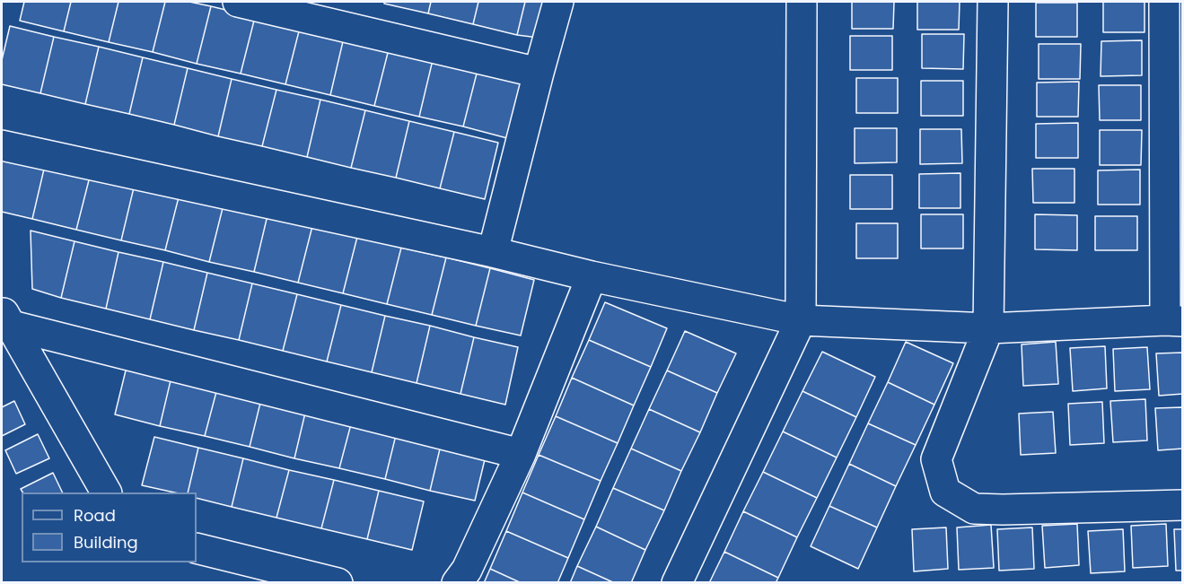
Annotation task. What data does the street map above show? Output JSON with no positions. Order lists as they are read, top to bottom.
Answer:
{
  "legend": ["Road", "Building"]
}
